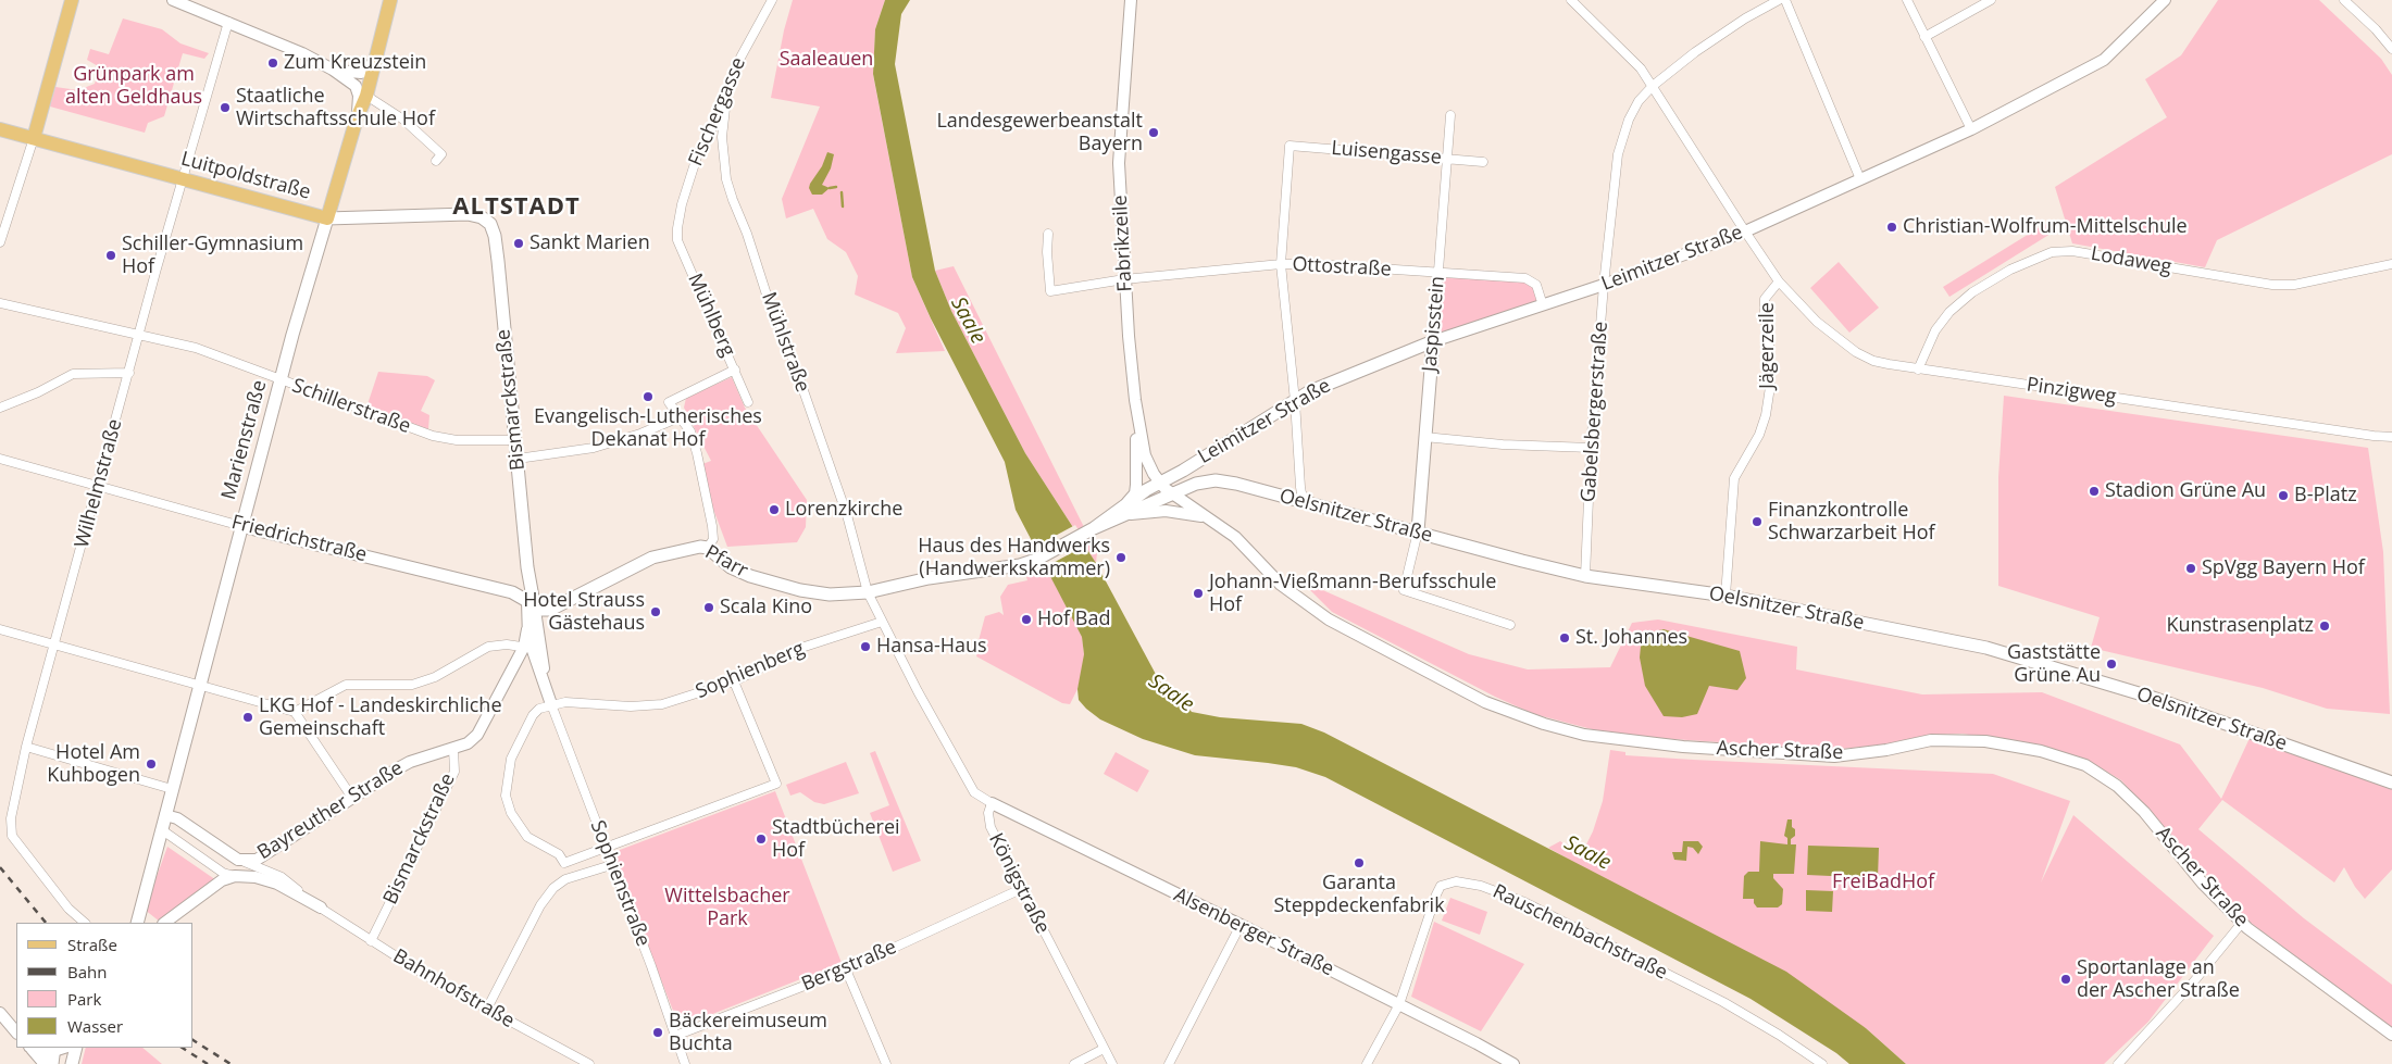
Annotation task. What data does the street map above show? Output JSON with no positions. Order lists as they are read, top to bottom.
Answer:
{
  "streets": {
    "main road": [
      "Luitpoldstraße",
      "Leimitzer Straße",
      "Jaspisstein",
      "Bismarckstraße",
      "Marienstraße",
      "Oelsnitzer Straße",
      "Friedrichstraße",
      "Pfarr",
      "Sophienstraße"
    ],
    "street": [
      "Fischergasse",
      "Luisengasse",
      "Fabrikzeile",
      "Lodaweg",
      "Ottostraße",
      "Mühlberg",
      "Mühlstraße",
      "Jägerzeile",
      "Pinzigweg",
      "Schillerstraße",
      "Gabelsbergerstraße",
      "Wilhelmstraße",
      "Sophienberg",
      "Ascher Straße",
      "Bayreuther Straße",
      "Königstraße",
      "Alsenberger Straße",
      "Rauschenbachstraße",
      "Bergstraße",
      "Bahnhofstraße"
    ]
  },
  "crossings": [
    ["Fischergasse", "Mühlberg"],
    ["Fischergasse", "Mühlstraße"],
    ["Luisengasse", "Ottostraße"],
    ["Luisengasse", "Jaspisstein"],
    ["Luitpoldstraße", "Bismarckstraße"],
    ["Luitpoldstraße", "Marienstraße"],
    ["Luitpoldstraße", "Wilhelmstraße"],
    ["Fabrikzeile", "Leimitzer Straße"],
    ["Fabrikzeile", "Ottostraße"],
    ["Fabrikzeile", "Oelsnitzer Straße"],
    ["Fabrikzeile", "Ascher Straße"],
    ["Leimitzer Straße", "Ottostraße"],
    ["Leimitzer Straße", "Jaspisstein"],
    ["Leimitzer Straße", "Jägerzeile"],
    ["Leimitzer Straße", "Gabelsbergerstraße"],
    ["Leimitzer Straße", "Oelsnitzer Straße"],
    ["Leimitzer Straße", "Pfarr"],
    ["Lodaweg", "Pinzigweg"],
    ["Ottostraße", "Jaspisstein"],
    ["Jaspisstein", "Oelsnitzer Straße"],
    ["Mühlstraße", "Pfarr"],
    ["Jägerzeile", "Pinzigweg"],
    ["Jägerzeile", "Gabelsbergerstraße"],
    ["Jägerzeile", "Oelsnitzer Straße"],
    ["Bismarckstraße", "Schillerstraße"],
    ["Bismarckstraße", "Pfarr"],
    ["Bismarckstraße", "Bayreuther Straße"],
    ["Bismarckstraße", "Sophienstraße"],
    ["Bismarckstraße", "Bahnhofstraße"],
    ["Schillerstraße", "Marienstraße"],
    ["Schillerstraße", "Wilhelmstraße"],
    ["Gabelsbergerstraße", "Oelsnitzer Straße"],
    ["Marienstraße", "Friedrichstraße"],
    ["Wilhelmstraße", "Friedrichstraße"],
    ["Oelsnitzer Straße", "Pfarr"],
    ["Oelsnitzer Straße", "Ascher Straße"],
    ["Friedrichstraße", "Pfarr"],
    ["Friedrichstraße", "Sophienstraße"],
    ["Pfarr", "Sophienstraße"],
    ["Sophienberg", "Sophienstraße"],
    ["Bayreuther Straße", "Bahnhofstraße"],
    ["Sophienstraße", "Bergstraße"],
    ["Königstraße", "Alsenberger Straße"],
    ["Königstraße", "Bergstraße"],
    ["Alsenberger Straße", "Rauschenbachstraße"]
  ],
  "districts": ["ALTSTADT"],
  "water": ["Saale"],
  "parks": [
    "Saaleauen",
    "Grünpark am alten Geldhaus",
    "FreiBadHof",
    "Wittelsbacher Park"
  ],
  "places": [
    "Zum Kreuzstein",
    "Staatliche Wirtschaftsschule Hof",
    "Landesgewerbeanstalt Bayern",
    "Christian-Wolfrum-Mittelschule",
    "Sankt Marien",
    "Schiller-Gymnasium Hof",
    "Evangelisch-Lutherisches Dekanat Hof",
    "Stadion Grüne Au",
    "B-Platz",
    "Lorenzkirche",
    "Finanzkontrolle Schwarzarbeit Hof",
    "Haus des Handwerks (Handwerkskammer)",
    "SpVgg Bayern Hof",
    "Johann-Vießmann-Berufsschule Hof",
    "Scala Kino",
    "Hotel Strauss Gästehaus",
    "Hof Bad",
    "Kunstrasenplatz",
    "St. Johannes",
    "Hansa-Haus",
    "Gaststätte Grüne Au",
    "LKG Hof - Landeskirchliche Gemeinschaft",
    "Hotel Am Kuhbogen",
    "Stadtbücherei Hof",
    "Garanta Steppdeckenfabrik",
    "Sportanlage an der Ascher Straße",
    "Bäckereimuseum Buchta"
  ],
  "legend": [
    "Straße",
    "Bahn",
    "Park",
    "Wasser"
  ]
}
